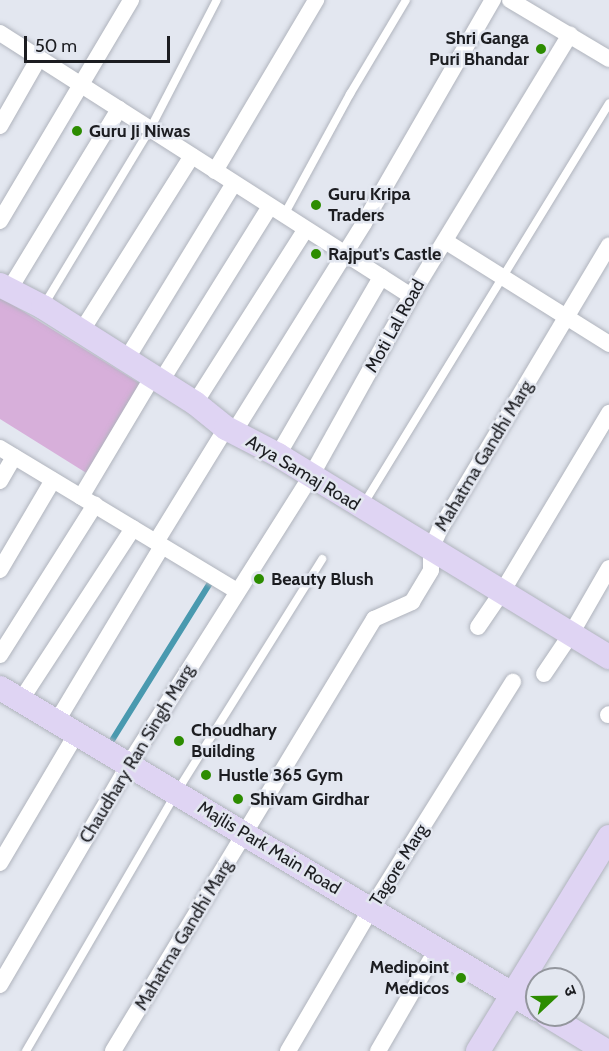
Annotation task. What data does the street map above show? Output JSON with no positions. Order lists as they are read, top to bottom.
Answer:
{
  "streets": {
    "street": [
      "Moti Lal Road",
      "Mahatma Gandhi Marg",
      "Arya Samaj Road",
      "Chaudhary Ran Singh Marg",
      "Majlis Park Main Road",
      "Tagore Marg"
    ]
  },
  "crossings": [
    ["Moti Lal Road", "Arya Samaj Road"],
    ["Moti Lal Road", "Chaudhary Ran Singh Marg"],
    ["Mahatma Gandhi Marg", "Arya Samaj Road"],
    ["Mahatma Gandhi Marg", "Majlis Park Main Road"],
    ["Chaudhary Ran Singh Marg", "Majlis Park Main Road"],
    ["Majlis Park Main Road", "Tagore Marg"]
  ],
  "places": [
    "Shri Ganga Puri Bhandar",
    "Guru Ji Niwas",
    "Guru Kripa Traders",
    "Rajput's Castle",
    "Beauty Blush",
    "Choudhary Building",
    "Hustle 365 Gym",
    "Shivam Girdhar",
    "Medipoint Medicos"
  ],
  "scale_bar": "50 m",
  "north": "right"
}
